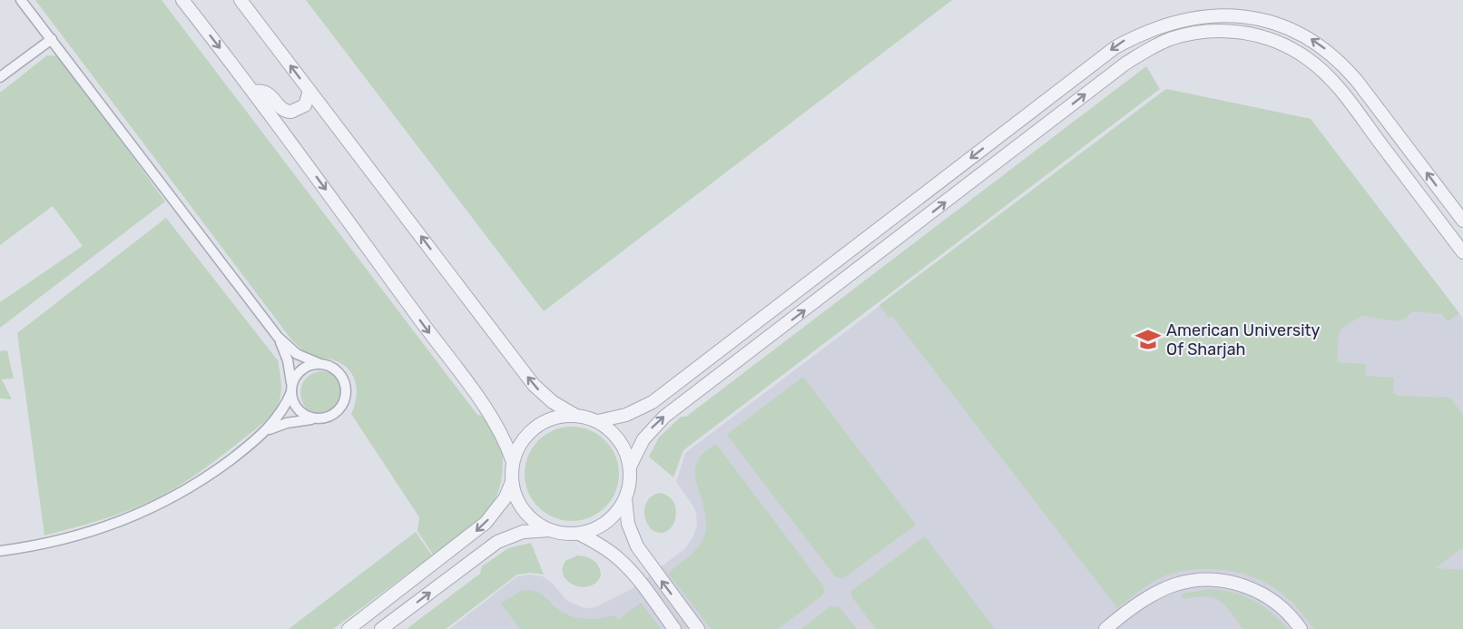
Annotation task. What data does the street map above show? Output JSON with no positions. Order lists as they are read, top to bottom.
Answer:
{
  "places": {
    "school or university": ["American University Of Sharjah"]
  }
}
